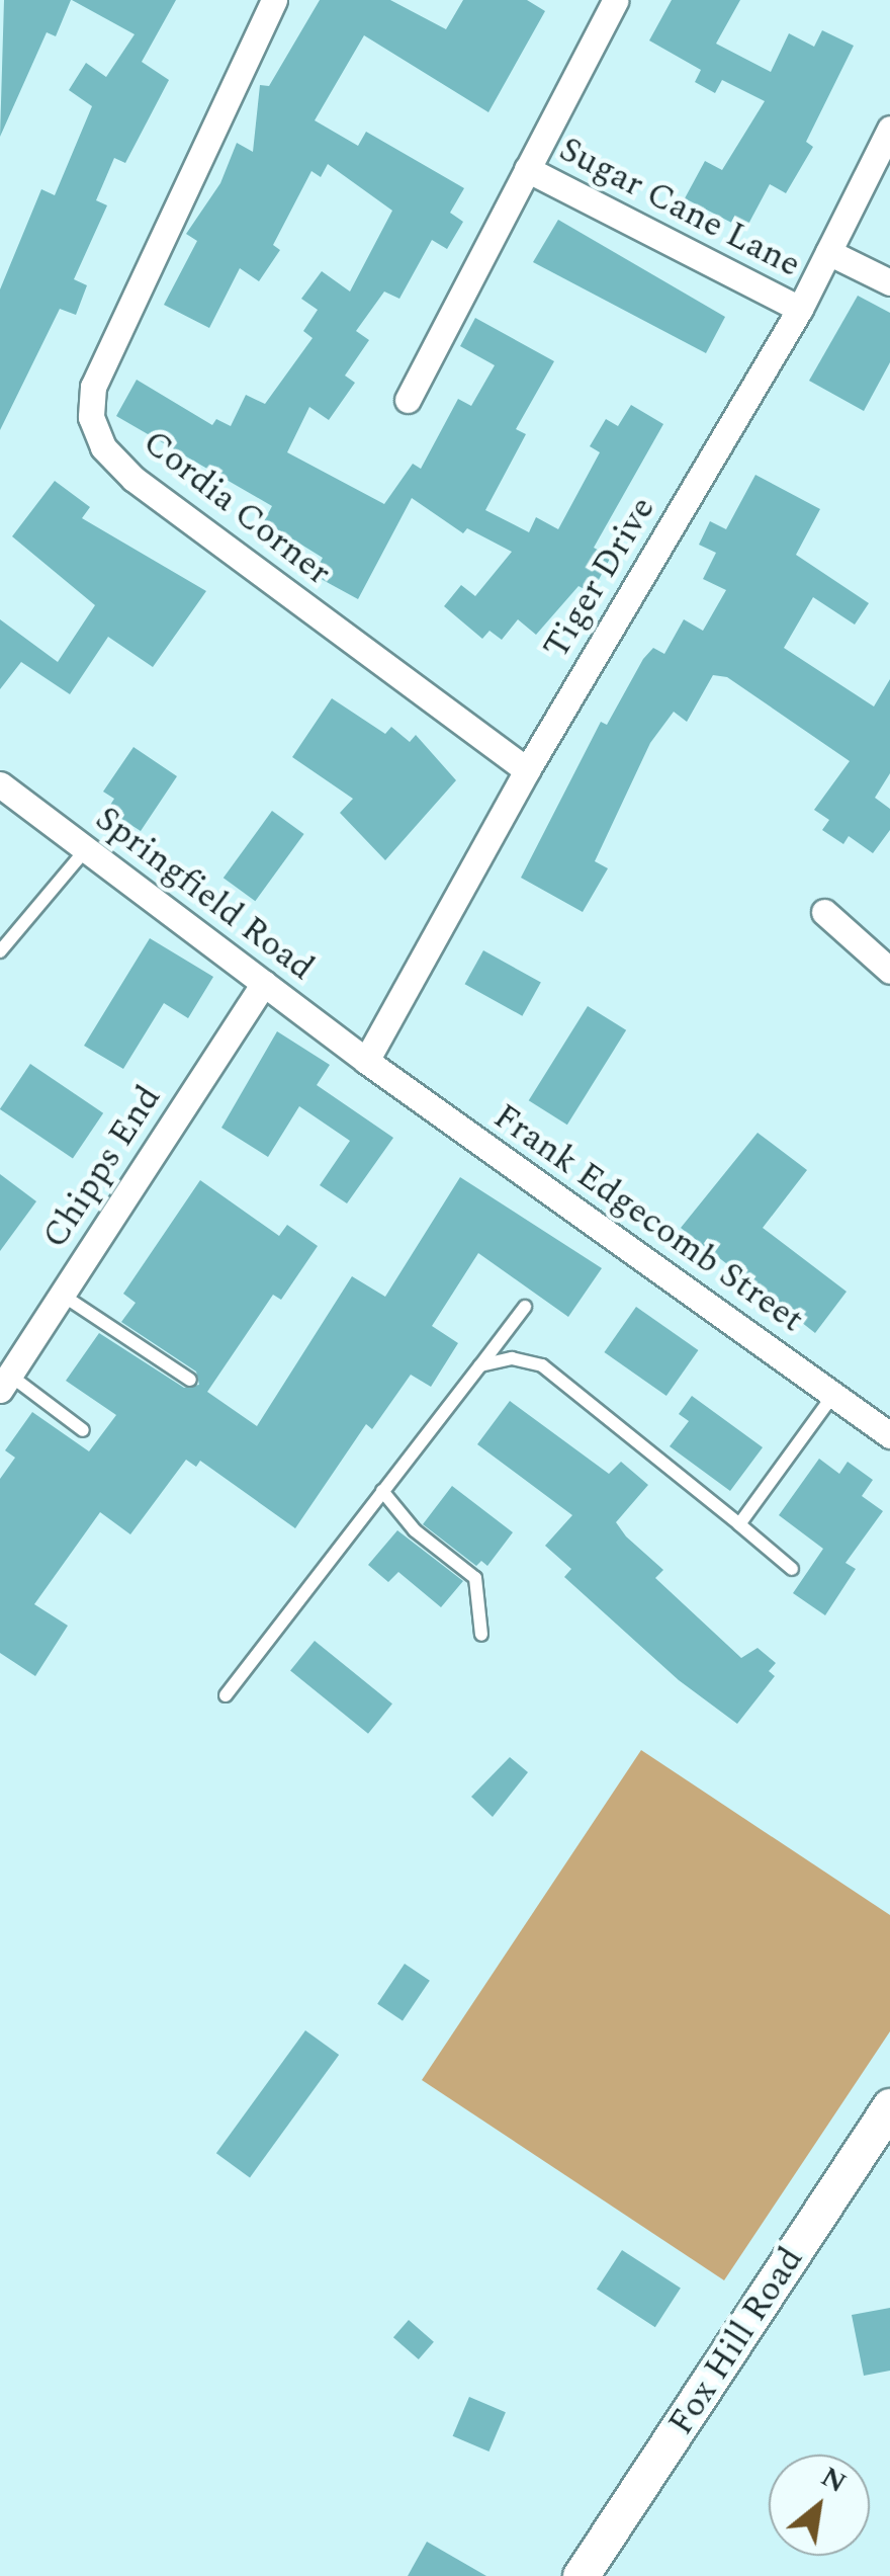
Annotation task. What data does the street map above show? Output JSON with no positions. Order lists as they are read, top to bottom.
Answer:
{
  "streets": {
    "main road": ["Fox Hill Road"],
    "street": [
      "Sugar Cane Lane",
      "Cordia Corner",
      "Tiger Drive",
      "Springfield Road",
      "Chipps End",
      "Frank Edgecomb Street"
    ]
  },
  "crossings": [
    ["Sugar Cane Lane", "Tiger Drive"],
    ["Cordia Corner", "Tiger Drive"],
    ["Tiger Drive", "Springfield Road"],
    ["Tiger Drive", "Frank Edgecomb Street"],
    ["Springfield Road", "Chipps End"],
    ["Springfield Road", "Frank Edgecomb Street"]
  ],
  "north": "top right"
}
